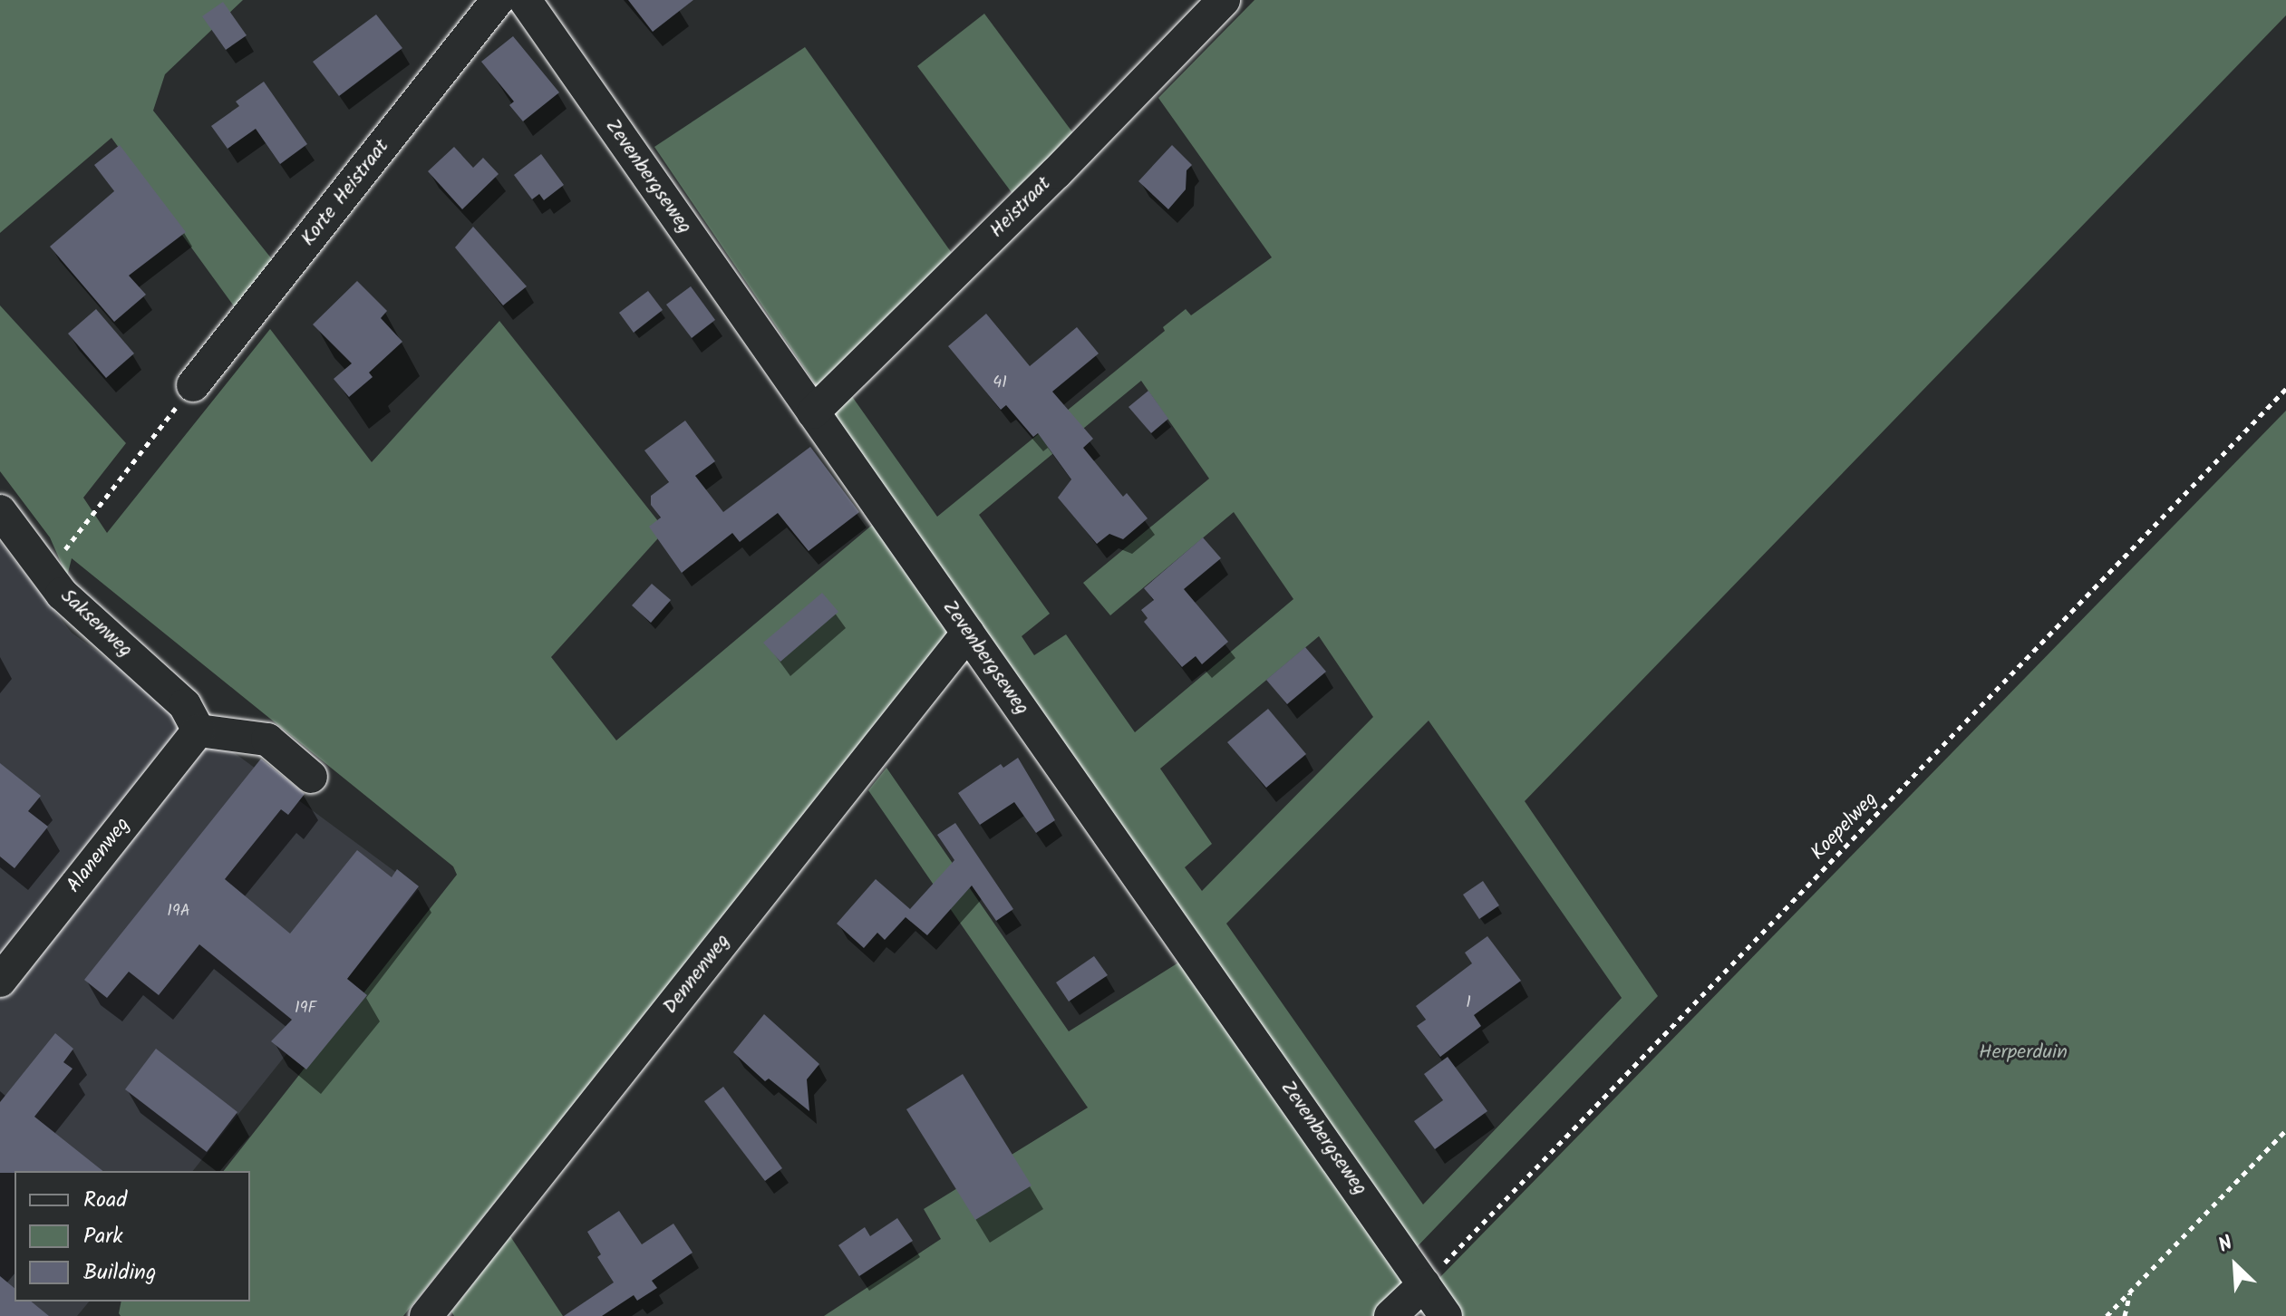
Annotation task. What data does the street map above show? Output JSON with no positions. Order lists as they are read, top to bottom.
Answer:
{
  "streets": {
    "street": [
      "Zevenbergseweg",
      "Korte Heistraat",
      "Heistraat",
      "Saksenweg",
      "Alanenweg",
      "Dennenweg"
    ],
    "path": ["Koepelweg"]
  },
  "crossings": [
    ["Zevenbergseweg", "Heistraat"],
    ["Zevenbergseweg", "Koepelweg"],
    ["Zevenbergseweg", "Dennenweg"],
    ["Saksenweg", "Alanenweg"]
  ],
  "parks": ["Herperduin"],
  "house_numbers": [
    "41",
    "19A",
    "1",
    "19F"
  ],
  "legend": ["Road", "Park", "Building"],
  "north": "top left"
}
